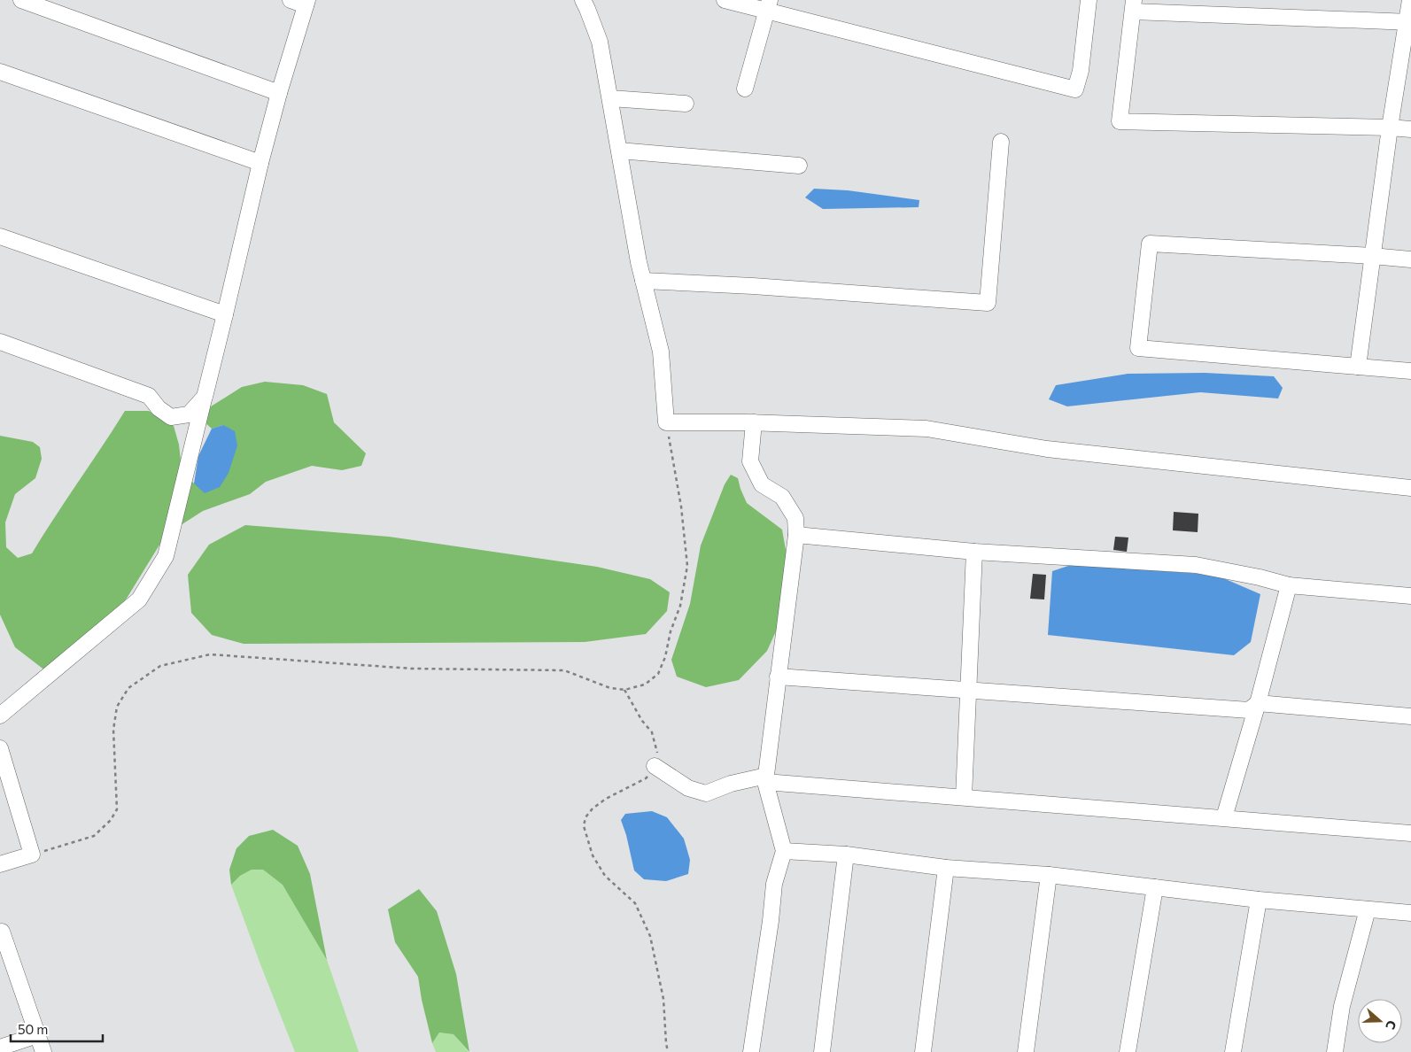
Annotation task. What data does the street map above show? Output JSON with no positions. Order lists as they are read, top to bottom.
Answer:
{
  "scale_bar": "50 m",
  "north": "right"
}
